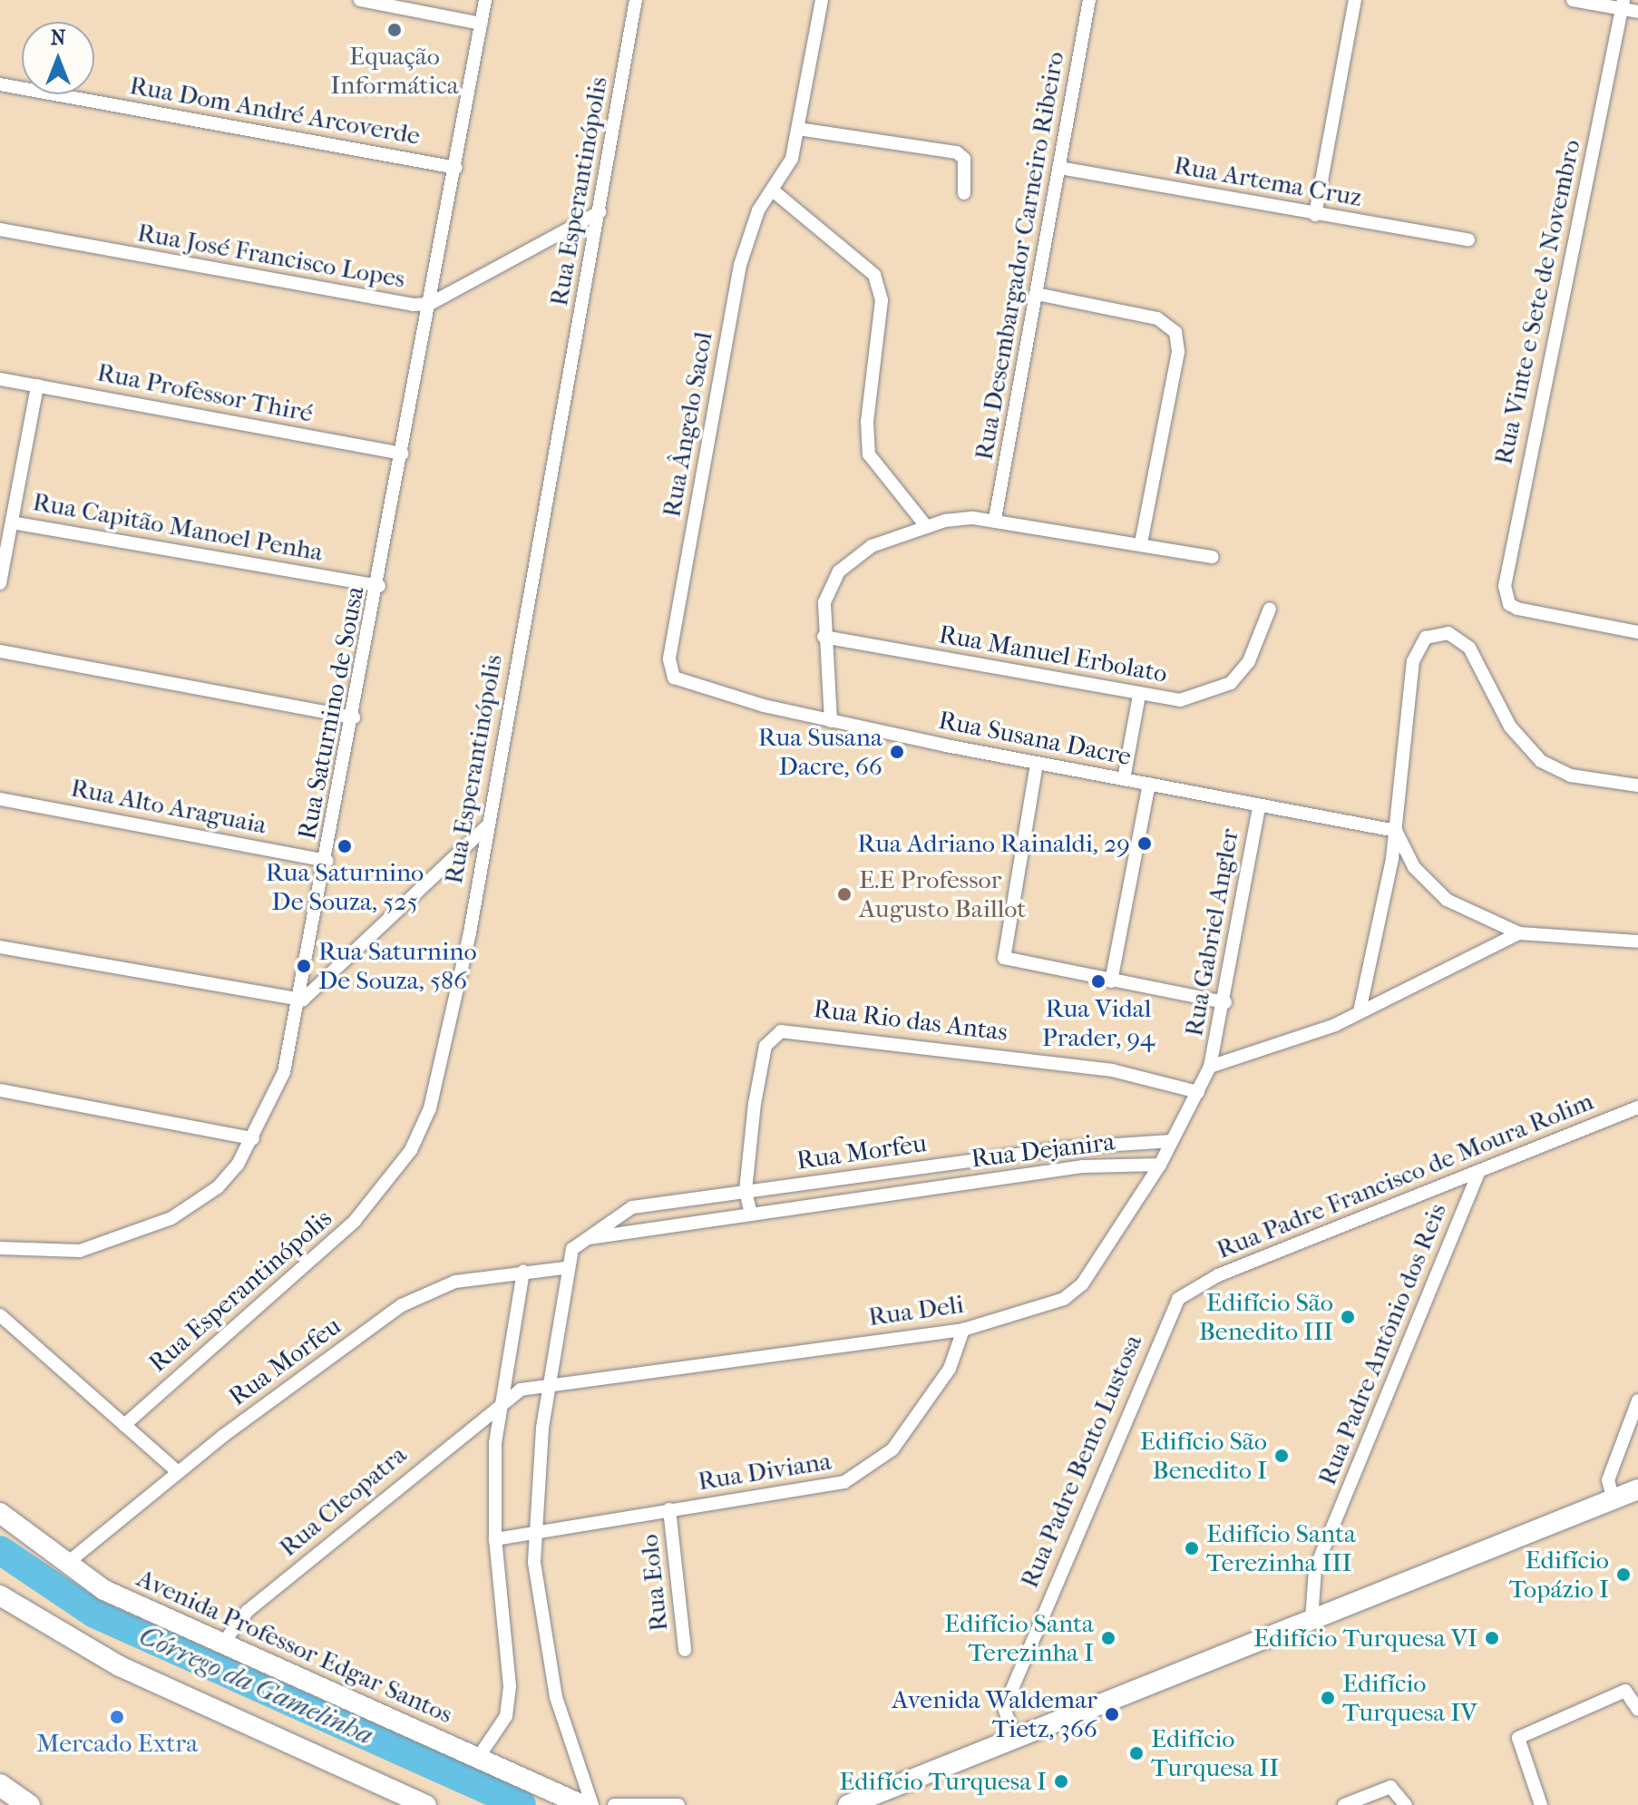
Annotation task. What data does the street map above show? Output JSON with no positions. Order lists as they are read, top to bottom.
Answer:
{
  "streets": {
    "main road": ["Avenida Professor Edgar Santos"],
    "street": [
      "Rua Dom André Arcoverde",
      "Rua Artema Cruz",
      "Rua Esperantinópolis",
      "Rua José Francisco Lopes",
      "Rua Desembargador Carneiro Ribeiro",
      "Rua Vinte e Sete de Novembro",
      "Rua Professor Thiré",
      "Rua Ângelo Sacol",
      "Rua Capitão Manoel Penha",
      "Rua Manuel Erbolato",
      "Rua Saturnino de Sousa",
      "Rua Susana Dacre",
      "Rua Alto Araguaia",
      "Rua Gabriel Angler",
      "Rua Rio das Antas",
      "Rua Dejanira",
      "Rua Morfeu",
      "Rua Padre Francisco de Moura Rolim",
      "Rua Deli",
      "Rua Padre Antônio dos Reis",
      "Rua Padre Bento Lustosa",
      "Rua Diviana",
      "Rua Cleopatra",
      "Rua Eolo"
    ]
  },
  "crossings": [
    ["Rua Dom André Arcoverde", "Rua Saturnino de Sousa"],
    ["Rua Artema Cruz", "Rua Desembargador Carneiro Ribeiro"],
    ["Rua Esperantinópolis", "Rua José Francisco Lopes"],
    ["Rua José Francisco Lopes", "Rua Saturnino de Sousa"],
    ["Rua Professor Thiré", "Rua Saturnino de Sousa"],
    ["Rua Ângelo Sacol", "Rua Susana Dacre"],
    ["Rua Capitão Manoel Penha", "Rua Saturnino de Sousa"],
    ["Rua Saturnino de Sousa", "Rua Alto Araguaia"],
    ["Rua Susana Dacre", "Rua Gabriel Angler"],
    ["Rua Gabriel Angler", "Rua Deli"],
    ["Rua Rio das Antas", "Rua Morfeu"],
    ["Rua Rio das Antas", "Rua Deli"],
    ["Rua Dejanira", "Rua Morfeu"],
    ["Rua Dejanira", "Rua Deli"],
    ["Rua Morfeu", "Rua Deli"],
    ["Rua Morfeu", "Avenida Professor Edgar Santos"],
    ["Rua Padre Francisco de Moura Rolim", "Rua Padre Antônio dos Reis"],
    ["Rua Padre Francisco de Moura Rolim", "Rua Padre Bento Lustosa"],
    ["Rua Deli", "Rua Diviana"],
    ["Rua Deli", "Rua Cleopatra"],
    ["Rua Diviana", "Rua Eolo"],
    ["Rua Cleopatra", "Avenida Professor Edgar Santos"]
  ],
  "water": ["Córrego da Gamelinha"],
  "places": [
    "Equação Informática",
    "Rua Susana Dacre, 66",
    "Rua Adriano Rainaldi, 29",
    "Rua Saturnino De Souza, 525",
    "E.E Professor Augusto Baillot",
    "Rua Saturnino De Souza, 586",
    "Rua Vidal Prader, 94",
    "Edifício São Benedito III",
    "Edifício São Benedito I",
    "Edifício Santa Terezinha III",
    "Edifício Topázio I",
    "Edifício Santa Terezinha I",
    "Edifício Turquesa VI",
    "Edifício Turquesa IV",
    "Avenida Waldemar Tietz, 366",
    "Mercado Extra",
    "Edifício Turquesa II",
    "Edifício Turquesa I"
  ],
  "north": "top"
}
